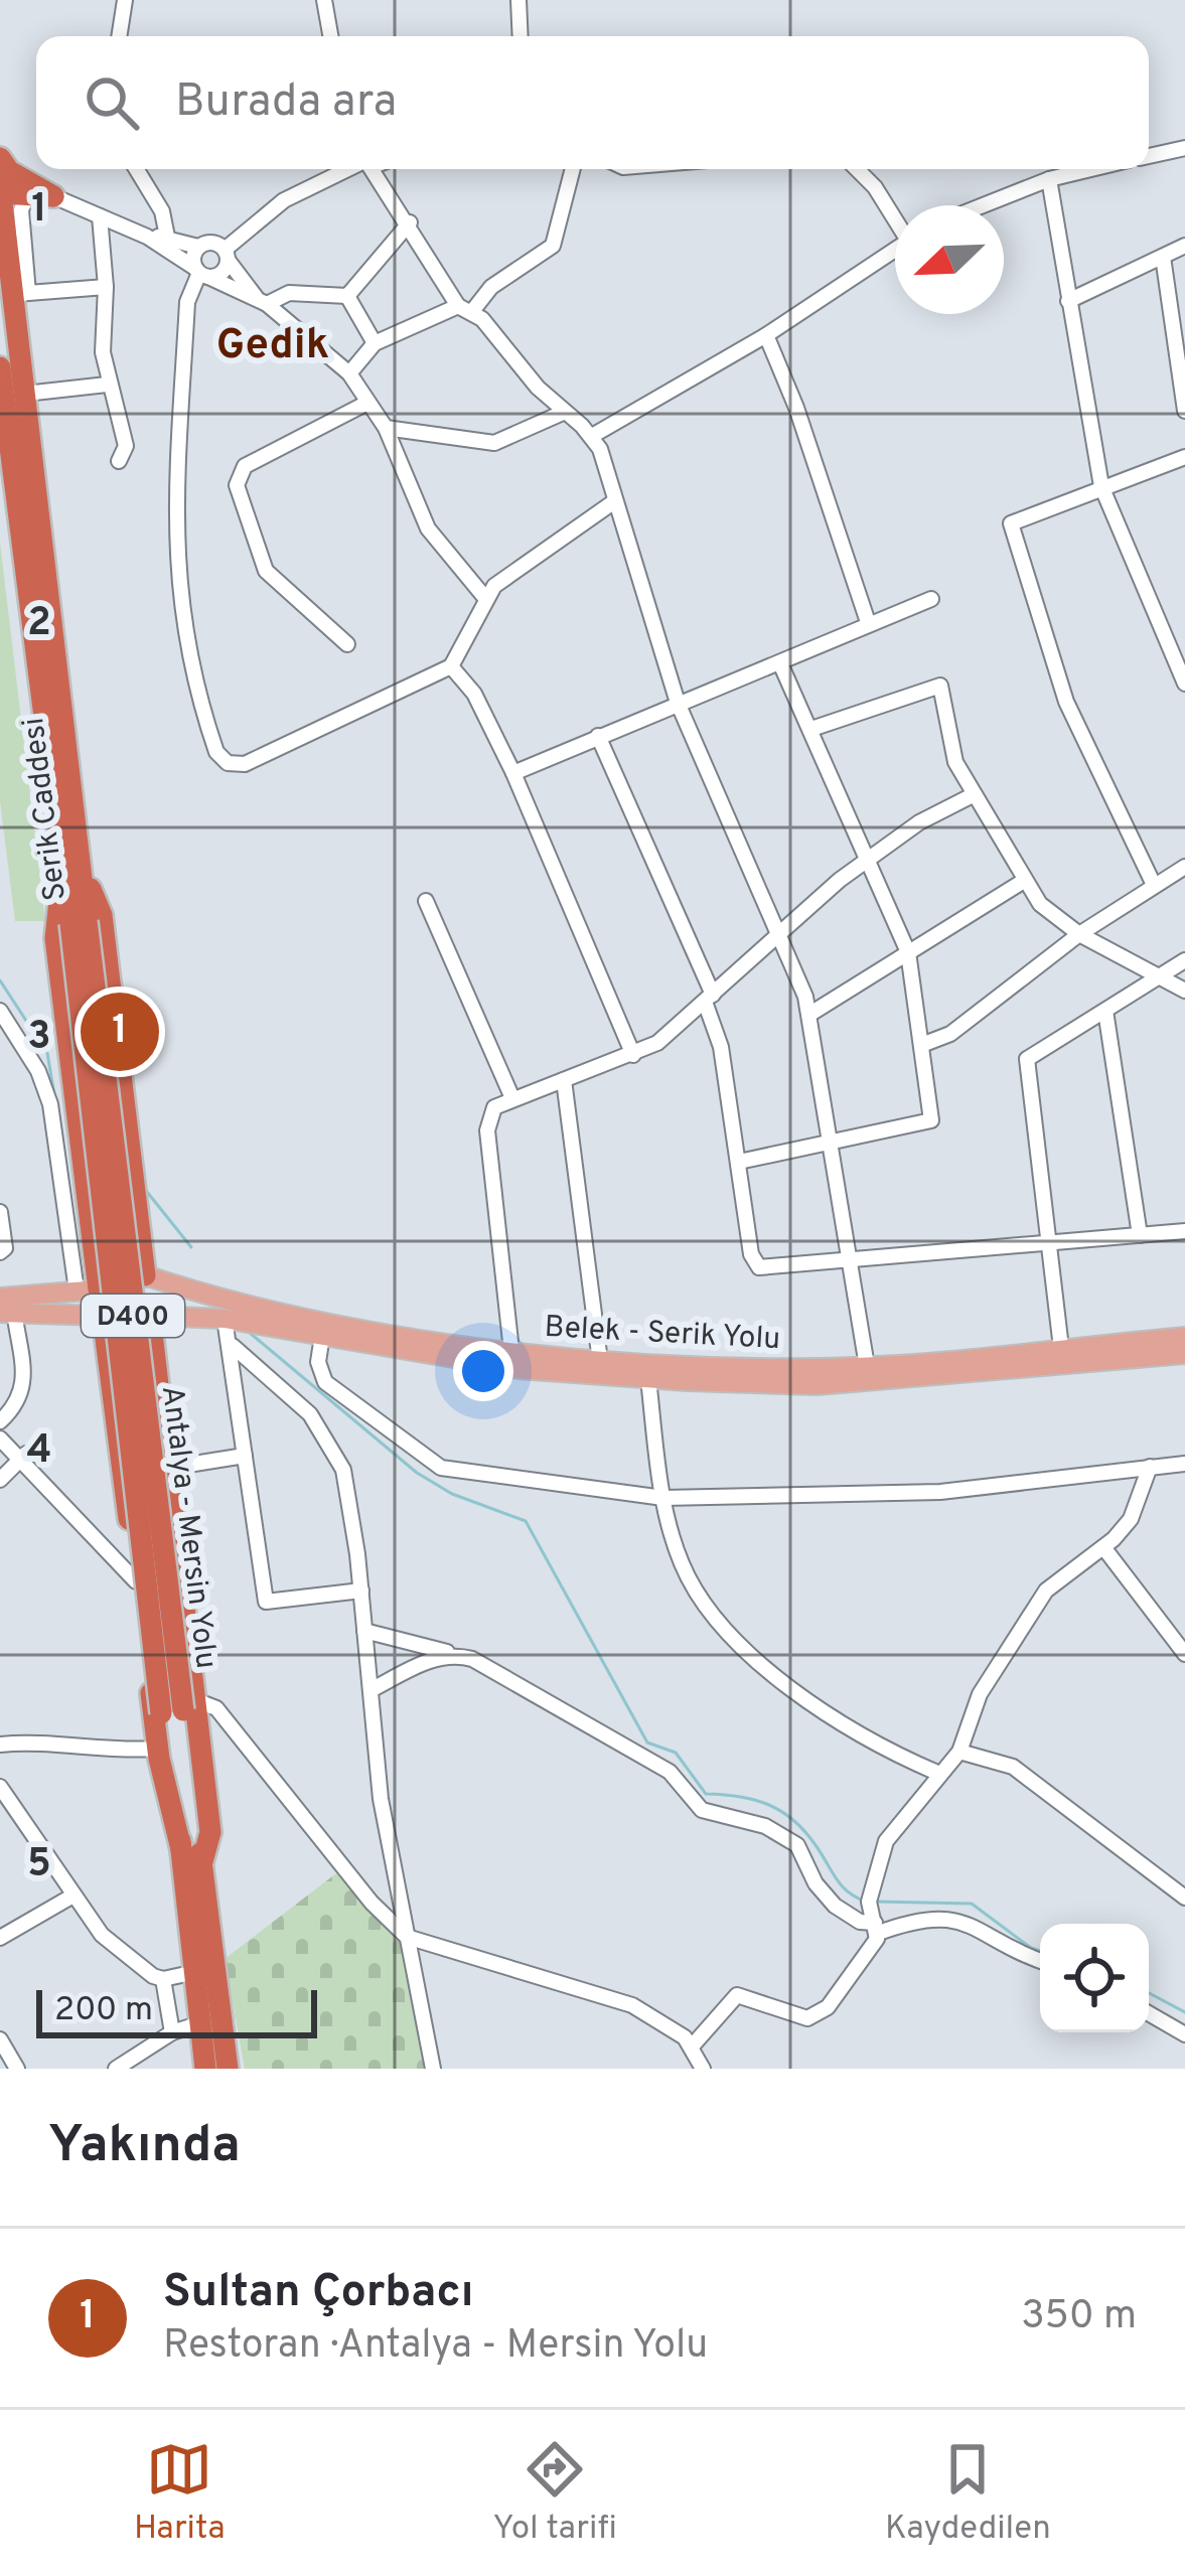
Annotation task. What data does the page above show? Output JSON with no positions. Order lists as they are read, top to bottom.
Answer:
{
  "streets": {
    "highway": ["Serik Caddesi", "D400", "Antalya - Mersin Yolu"],
    "main road": ["Belek - Serik Yolu"]
  },
  "crossings": [
    ["Serik Caddesi", "Antalya - Mersin Yolu"]
  ],
  "districts": ["Gedik"],
  "scale_bar": "200 m",
  "north": "bottom left",
  "page": {
    "search": "Burada ara",
    "pins": "1",
    "scale": "200 m",
    "heading": "Yakında",
    "list": [
      {
        "mark": "1",
        "name": "Sultan Çorbacı",
        "note": "Restoran · Antalya - Mersin Yolu",
        "value": "350 m"
      }
    ],
    "nav": ["Harita", "Yol tarifi", "Kaydedilen"]
  },
  "grid": {
    "rows": [
      "1",
      "2",
      "3",
      "4",
      "5"
    ]
  }
}
